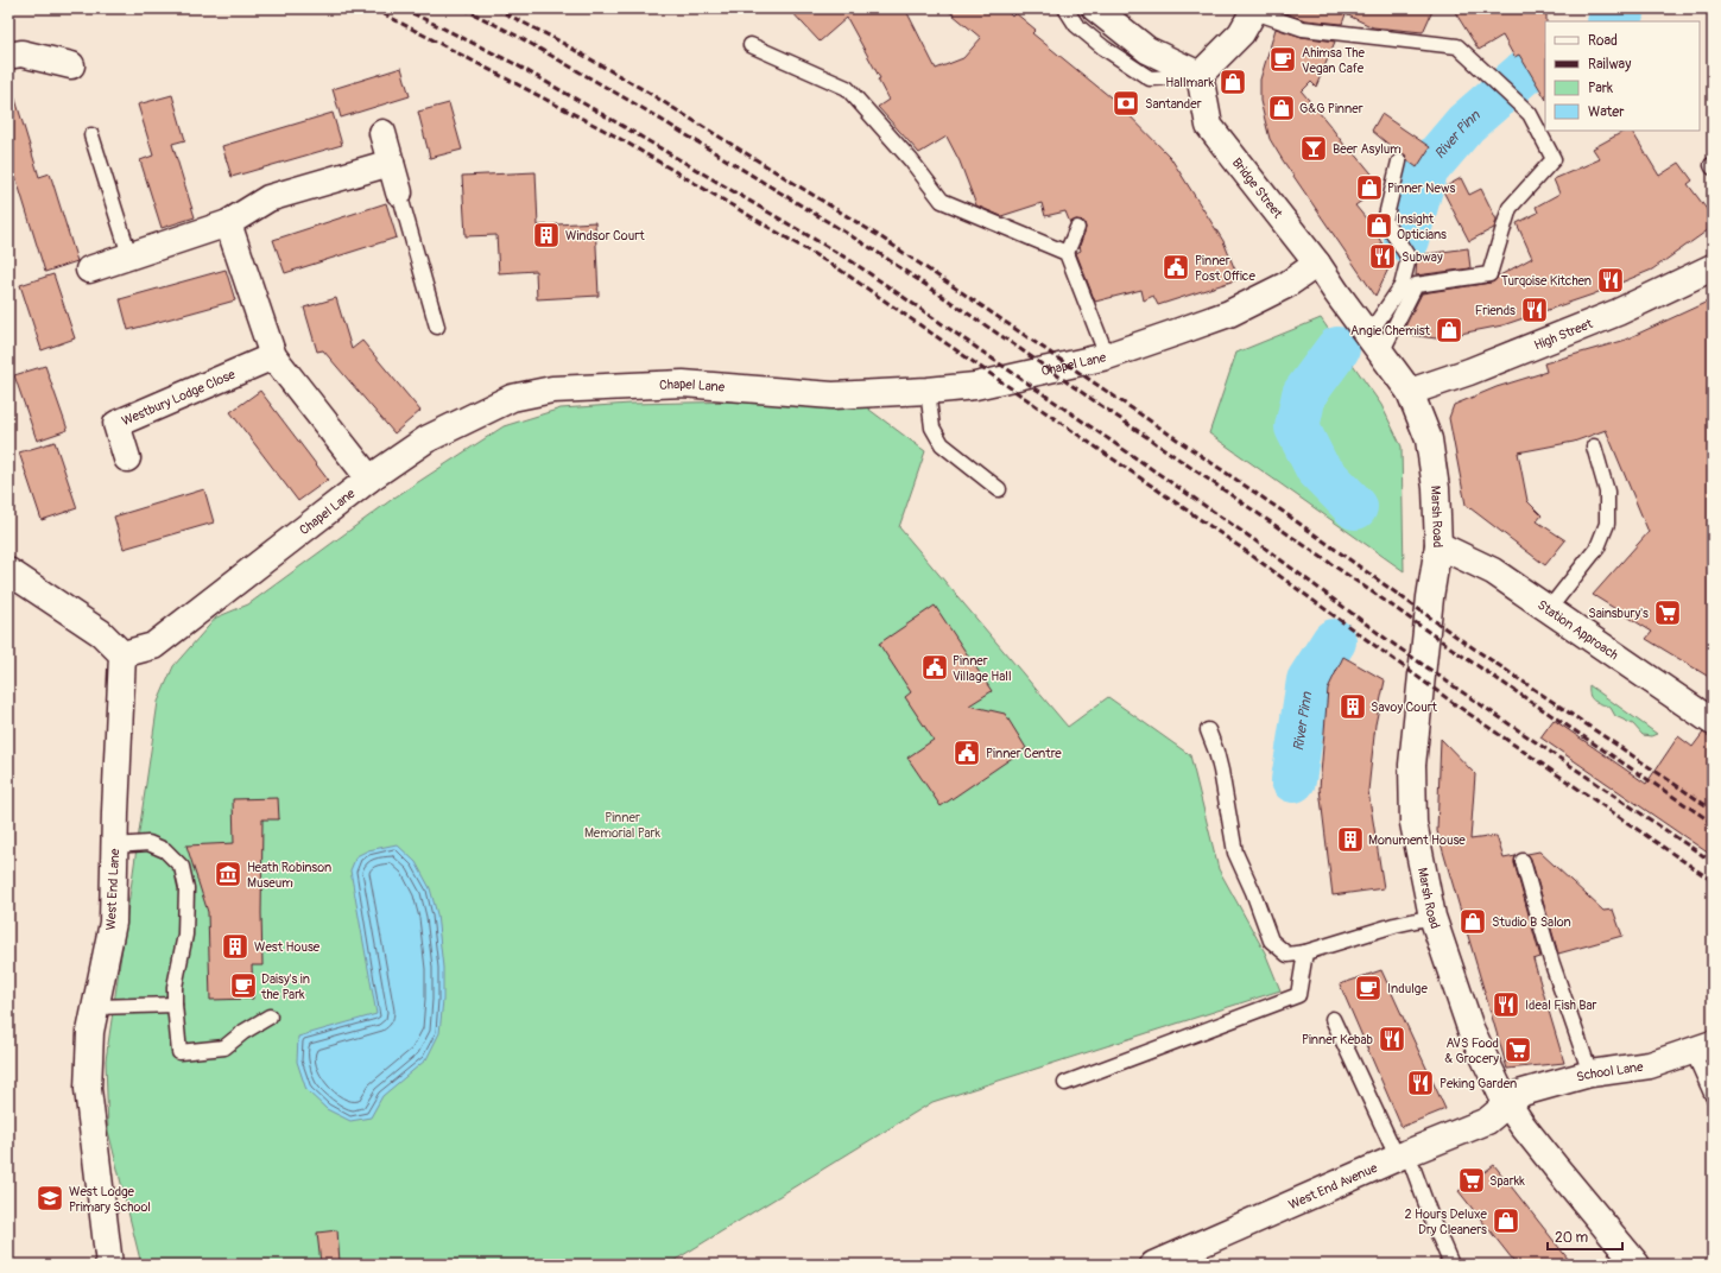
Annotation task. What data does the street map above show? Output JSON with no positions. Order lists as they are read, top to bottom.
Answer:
{
  "streets": {
    "street": [
      "Bridge Street",
      "High Street",
      "Chapel Lane",
      "Westbury Lodge Close",
      "Marsh Road",
      "Station Approach",
      "West End Lane",
      "School Lane",
      "West End Avenue"
    ]
  },
  "crossings": [
    ["Bridge Street", "High Street"],
    ["Bridge Street", "Chapel Lane"],
    ["Bridge Street", "Marsh Road"],
    ["High Street", "Marsh Road"],
    ["Chapel Lane", "West End Lane"],
    ["Marsh Road", "Station Approach"],
    ["Marsh Road", "School Lane"],
    ["Marsh Road", "West End Avenue"],
    ["School Lane", "West End Avenue"]
  ],
  "water": ["River Pinn"],
  "parks": ["Pinner Memorial Park"],
  "places": {
    "cafe": ["Ahimsa The Vegan Cafe", "Daisy's in the Park", "Indulge"],
    "shop": [
      "Hallmark",
      "G&G Pinner",
      "Pinner News",
      "Insight Opticians",
      "Angie Chemist",
      "Studio B Salon",
      "2 Hours Deluxe Dry Cleaners"
    ],
    "bank": ["Santander"],
    "bar": ["Beer Asylum"],
    "building": [
      "Windsor Court",
      "Savoy Court",
      "Monument House",
      "West House"
    ],
    "restaurant": [
      "Subway",
      "Turqoise Kitchen",
      "Friends",
      "Ideal Fish Bar",
      "Pinner Kebab",
      "Peking Garden"
    ],
    "public building": ["Pinner Post Office", "Pinner Village Hall", "Pinner Centre"],
    "supermarket": ["Sainsbury's", "AVS Food & Grocery", "Sparkk"],
    "museum": ["Heath Robinson Museum"],
    "school or university": ["West Lodge Primary School"]
  },
  "legend": [
    "Road",
    "Railway",
    "Park",
    "Water"
  ],
  "scale_bar": "20 m"
}
